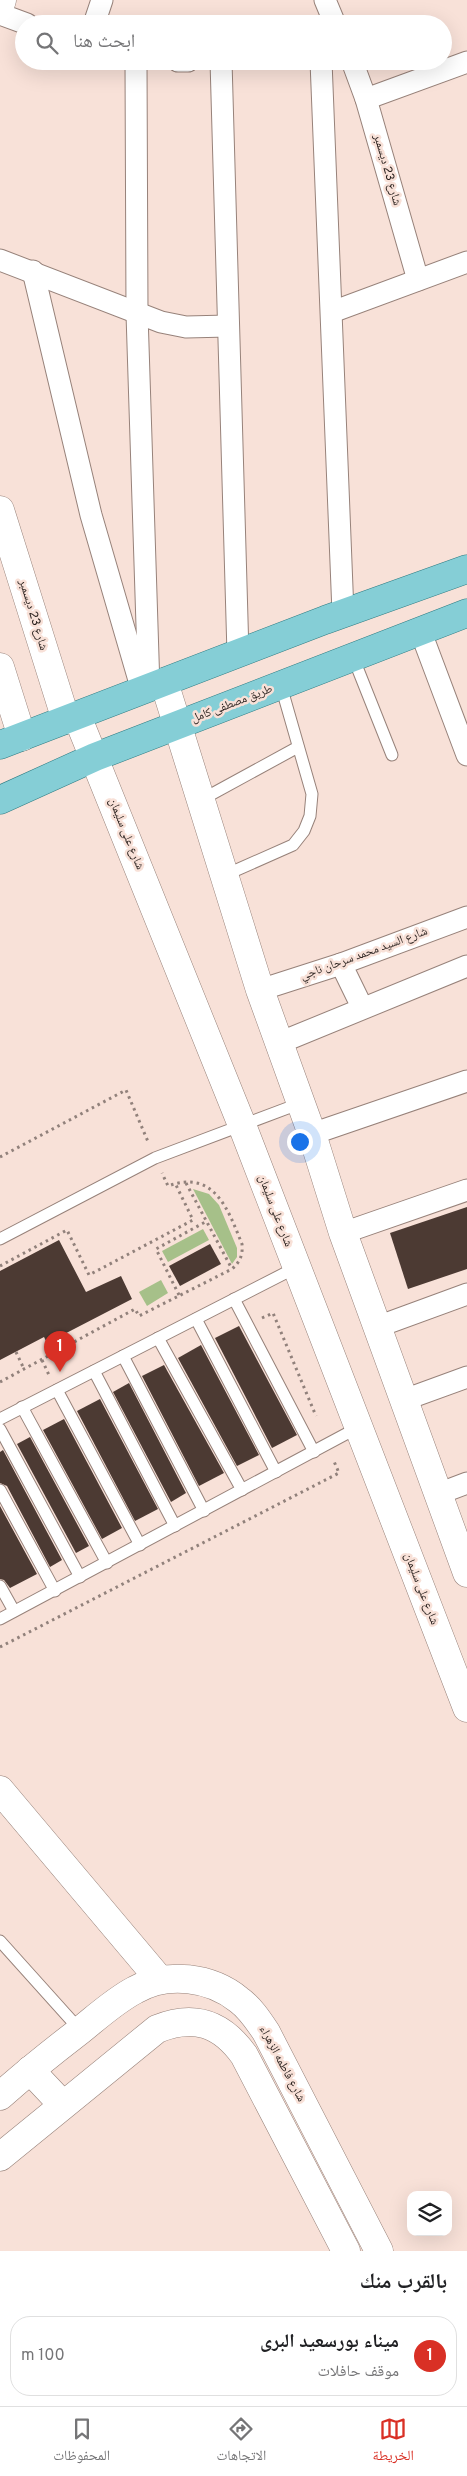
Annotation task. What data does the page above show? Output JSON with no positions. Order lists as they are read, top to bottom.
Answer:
{
  "streets": {
    "main road": ["طريق مصطفى كامل"],
    "street": [
      "شارع 23 ديسمبر",
      "شارع على سليمان",
      "شارع السيد محمد سرحان ناجي",
      "شارع فاطمه الزهراء"
    ]
  },
  "crossings": [
    ["شارع 23 ديسمبر", "شارع على سليمان"],
    ["طريق مصطفى كامل", "شارع على سليمان"]
  ],
  "page": {
    "search": "ابحث هنا",
    "pins": "1",
    "heading": "بالقرب منك",
    "list": [
      {
        "mark": "1",
        "name": "ميناء بورسعيد البرى",
        "note": "موقف حافلات",
        "value": "100 m"
      }
    ],
    "nav": ["الخريطة", "الاتجاهات", "المحفوظات"]
  }
}
